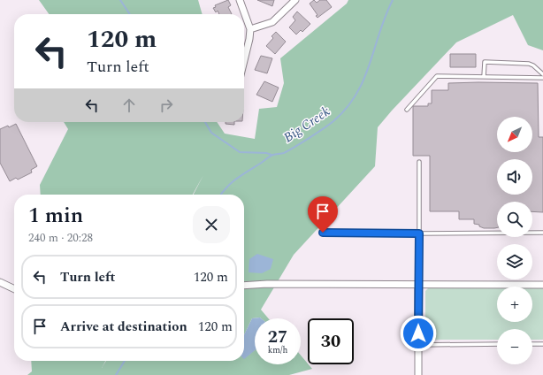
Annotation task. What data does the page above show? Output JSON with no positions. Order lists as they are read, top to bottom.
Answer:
{
  "water": ["Big Creek"],
  "north": "bottom left",
  "page": {
    "turn": ["120 m", "Turn left"],
    "map_buttons": ["+", "−"],
    "heading": ["1 min", "240 m · 20:28"],
    "list": [
      {
        "name": "Turn left",
        "value": "120 m"
      },
      {
        "name": "Arrive at destination",
        "value": "120 m"
      }
    ],
    "speed": "27 km/h",
    "limit": "30"
  }
}
